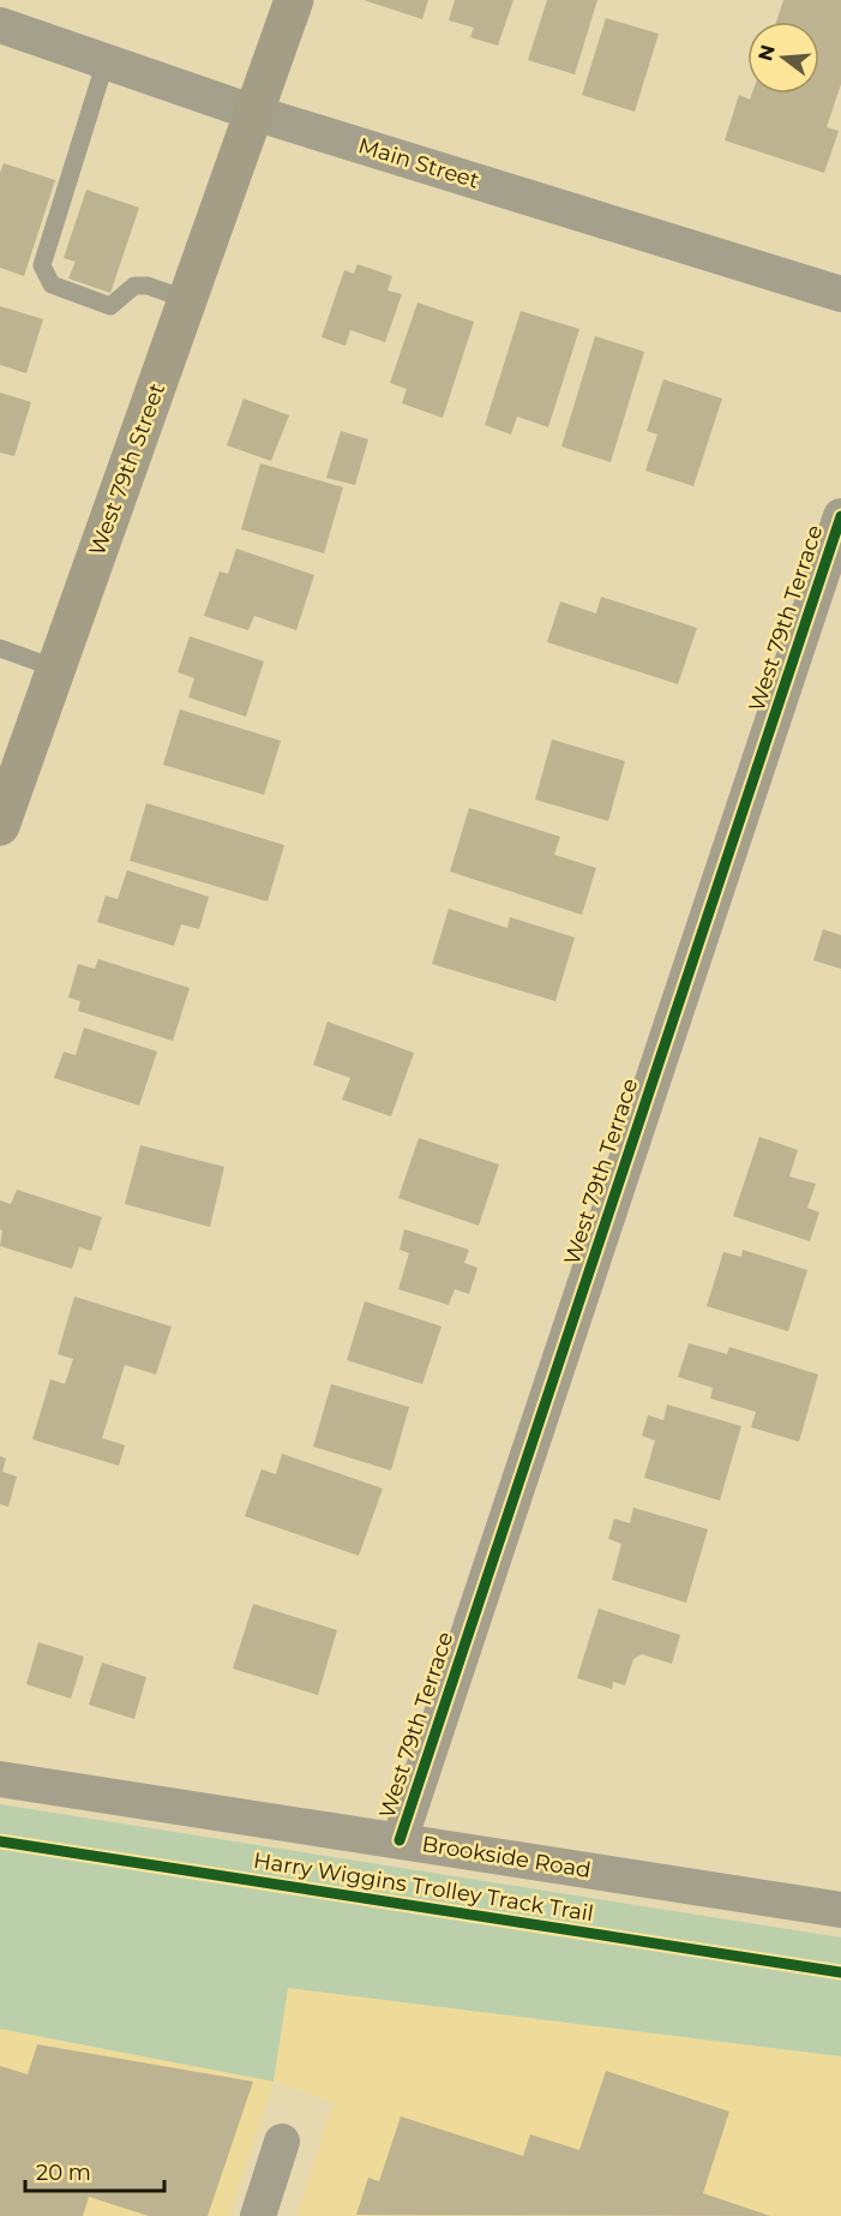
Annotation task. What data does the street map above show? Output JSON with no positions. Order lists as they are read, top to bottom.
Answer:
{
  "streets": {
    "street": [
      "Main Street",
      "West 79th Street",
      "West 79th Terrace",
      "Brookside Road"
    ],
    "cycle path": ["Harry Wiggins Trolley Track Trail"]
  },
  "crossings": [
    ["Main Street", "West 79th Street"],
    ["West 79th Terrace", "Brookside Road"]
  ],
  "scale_bar": "20 m",
  "north": "left"
}
